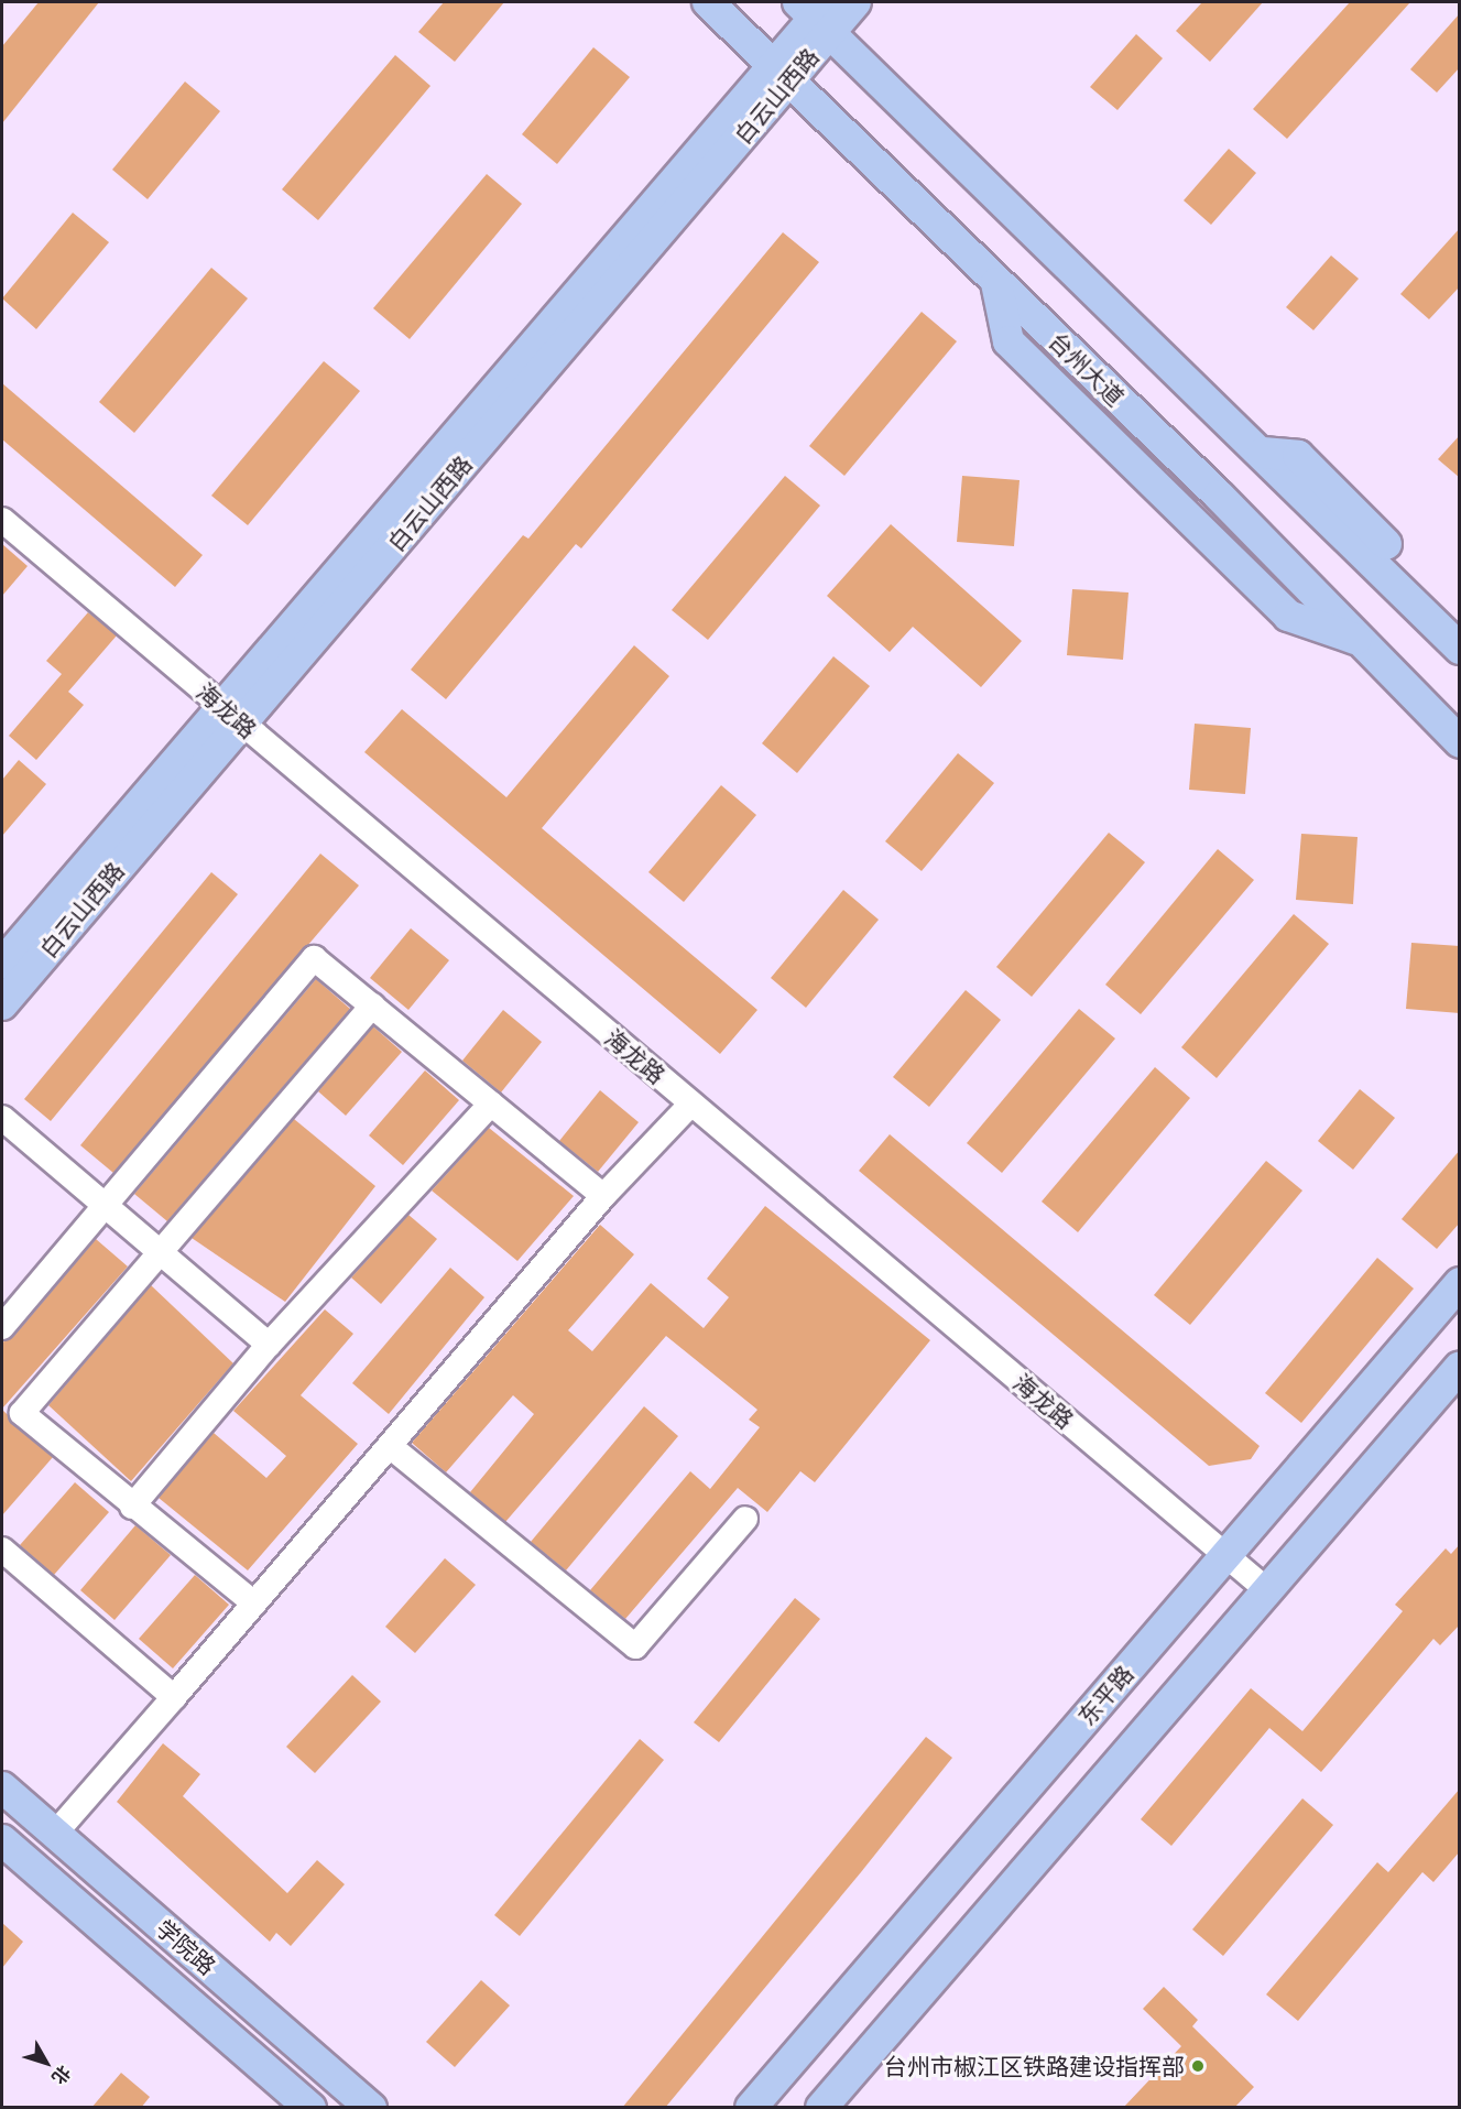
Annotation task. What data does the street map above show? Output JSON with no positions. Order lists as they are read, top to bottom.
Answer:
{
  "streets": {
    "main road": [
      "白云山西路",
      "台州大道",
      "东平路",
      "学院路"
    ],
    "street": ["海龙路"]
  },
  "crossings": [
    ["白云山西路", "台州大道"],
    ["白云山西路", "海龙路"],
    ["海龙路", "东平路"]
  ],
  "places": ["台州市椒江区铁路建设指挥部"],
  "north": "bottom right"
}
